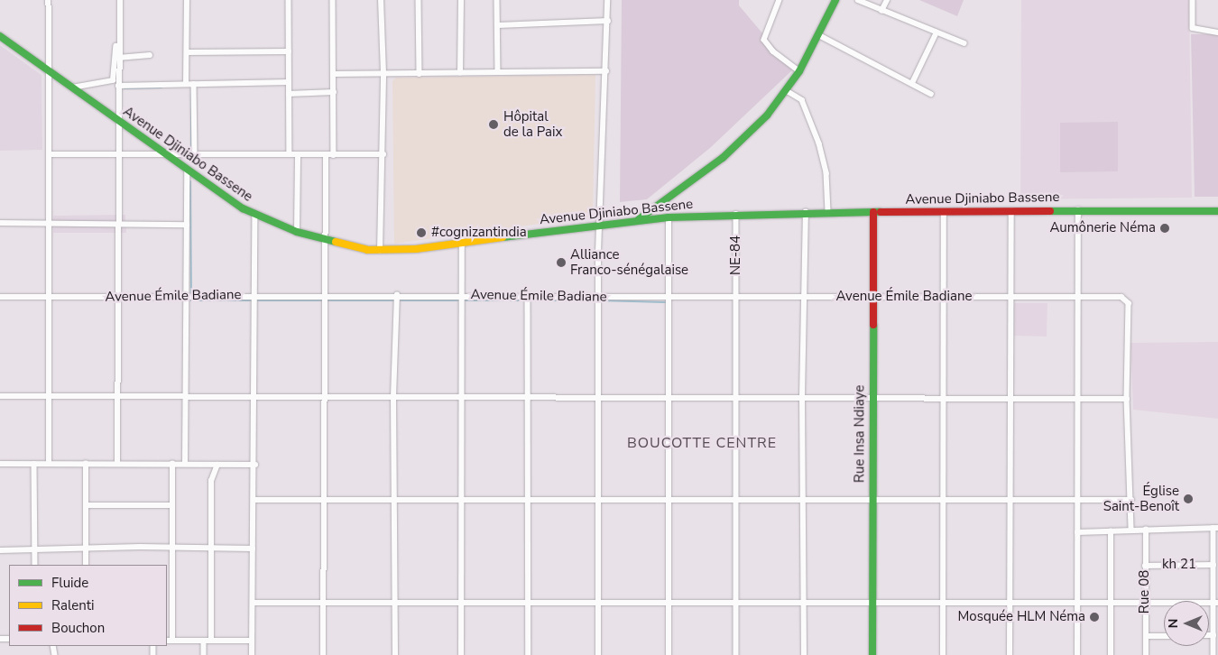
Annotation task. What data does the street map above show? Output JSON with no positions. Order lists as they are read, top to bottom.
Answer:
{
  "streets": {
    "main road": ["Avenue Djiniabo Bassene", "Rue Insa Ndiaye"],
    "street": [
      "NE-84",
      "Avenue Émile Badiane",
      "kh 21",
      "Rue 08"
    ]
  },
  "crossings": [
    ["Avenue Djiniabo Bassene", "NE-84"],
    ["Avenue Djiniabo Bassene", "Rue Insa Ndiaye"],
    ["NE-84", "Avenue Émile Badiane"],
    ["Avenue Émile Badiane", "Rue Insa Ndiaye"],
    ["kh 21", "Rue 08"]
  ],
  "districts": ["BOUCOTTE CENTRE"],
  "places": [
    "Hôpital de la Paix",
    "Aumônerie Néma",
    "#cognizantindia",
    "Alliance Franco-sénégalaise",
    "Église Saint-Benoît",
    "Mosquée HLM Néma"
  ],
  "legend": ["Fluide", "Ralenti", "Bouchon"],
  "north": "left"
}
